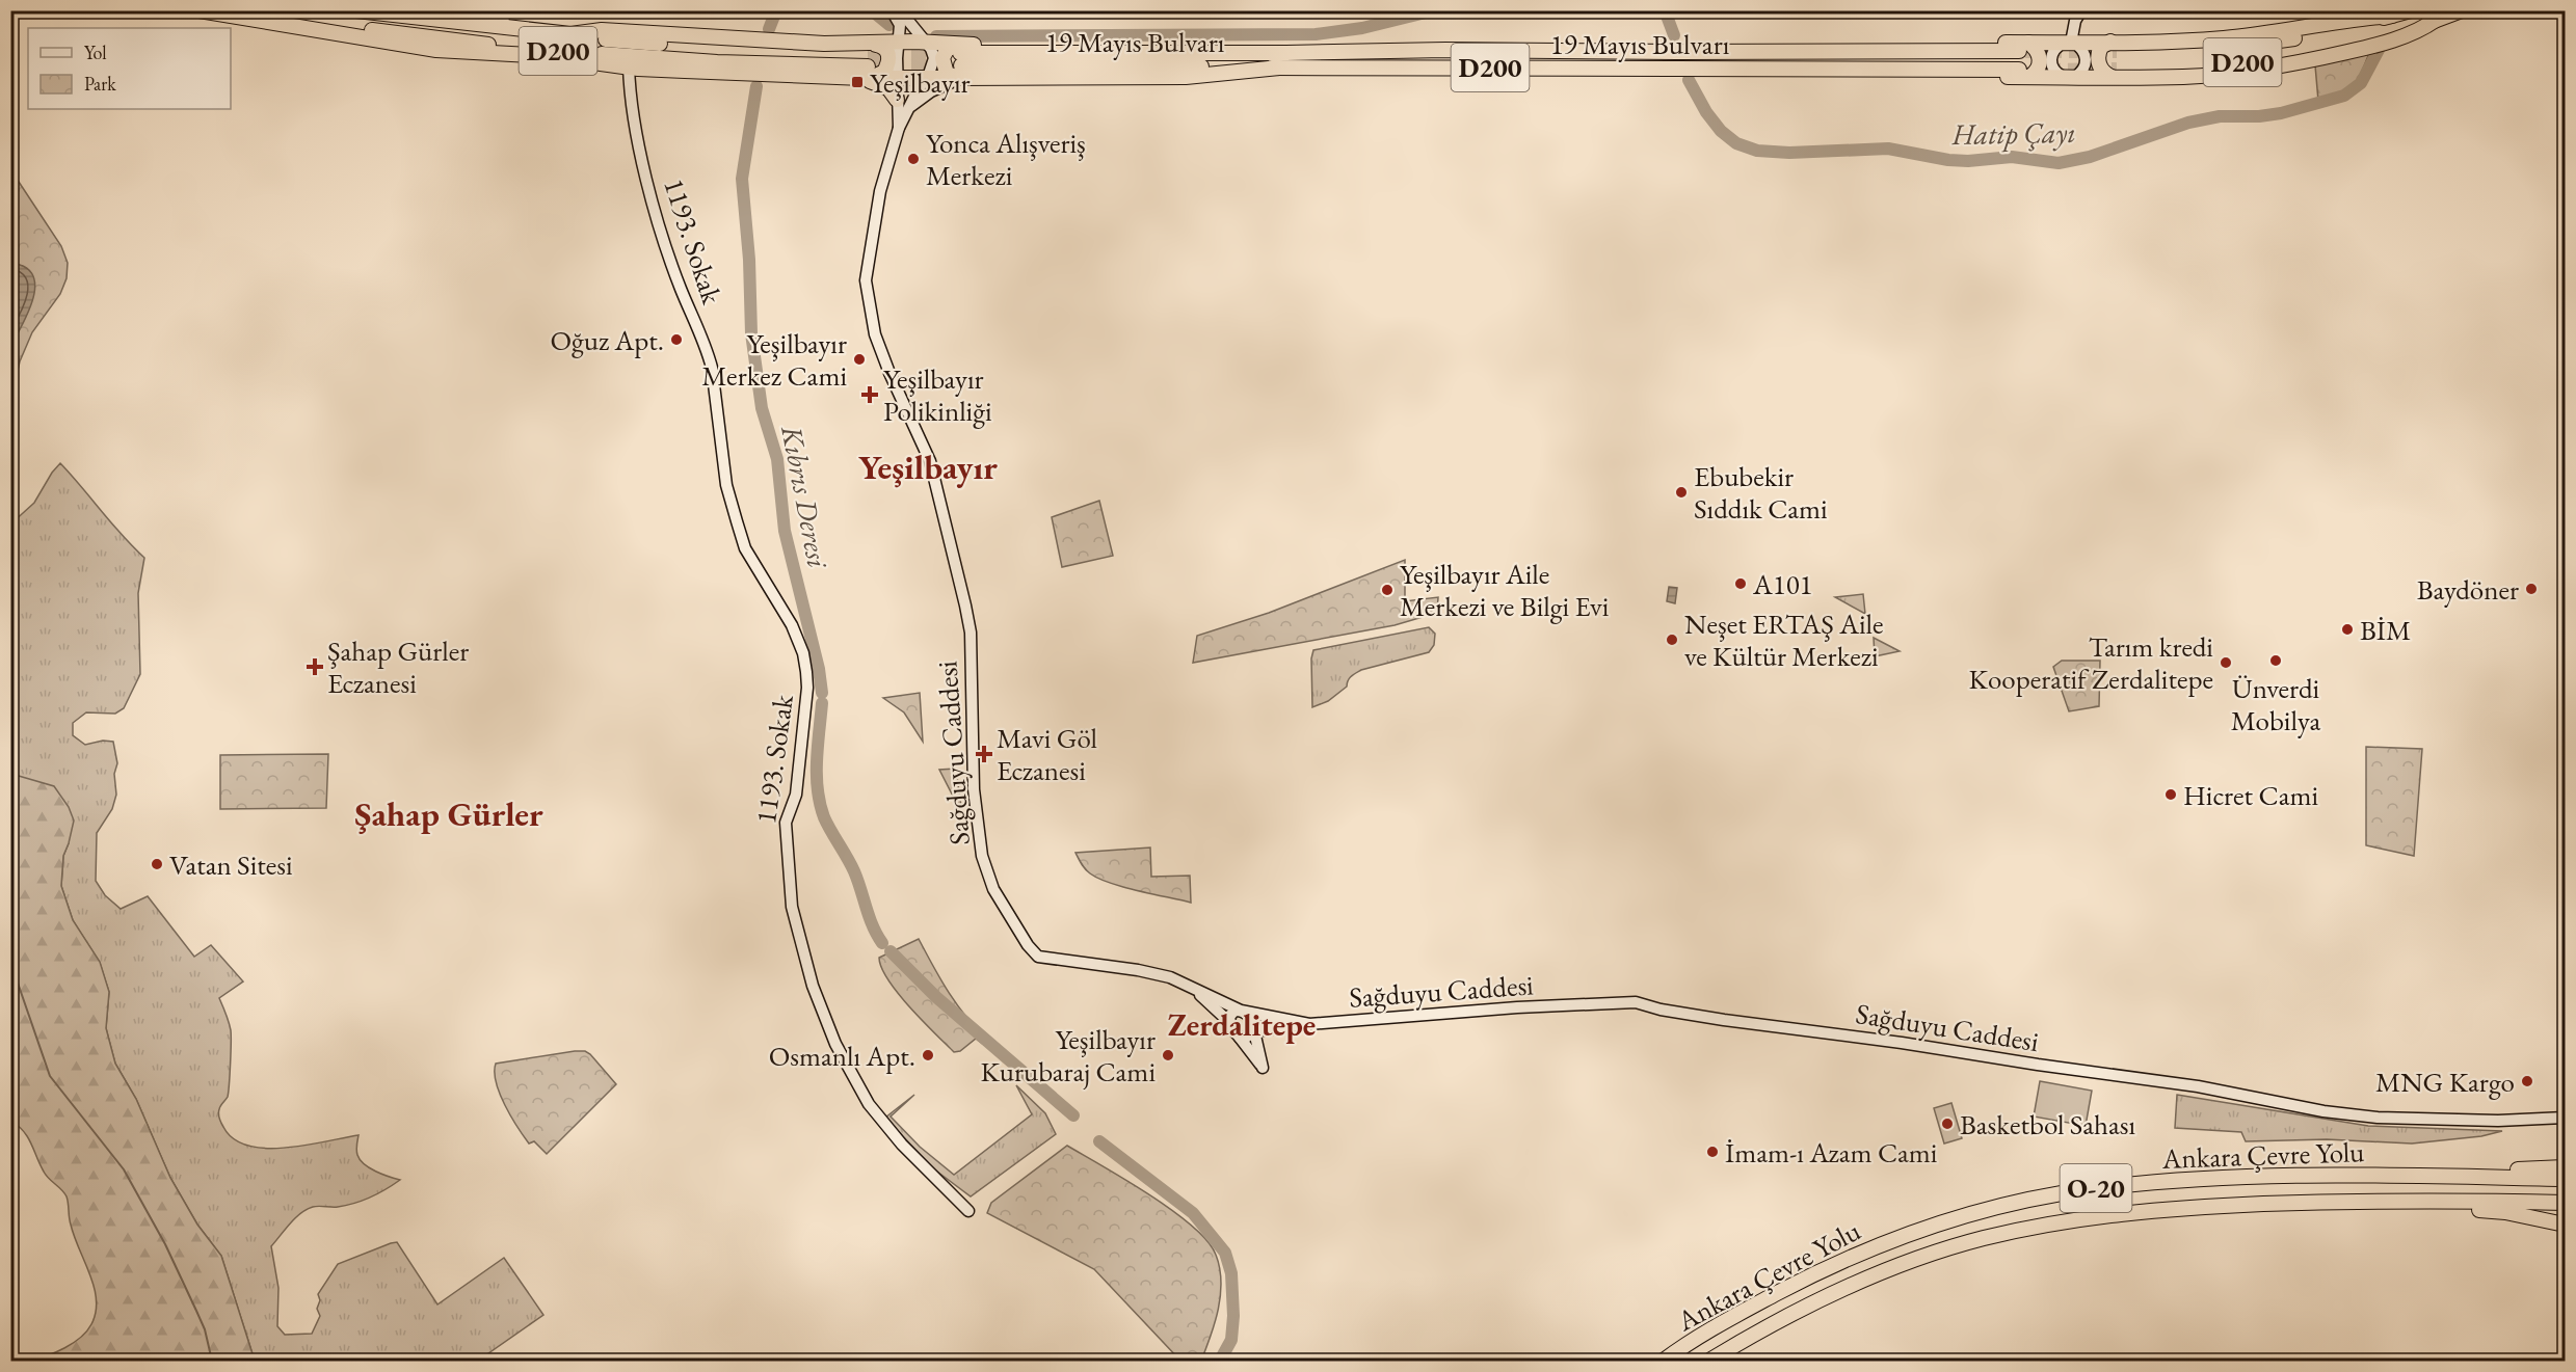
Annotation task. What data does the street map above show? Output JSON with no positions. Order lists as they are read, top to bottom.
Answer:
{
  "streets": {
    "highway": [
      "19 Mayıs Bulvarı",
      "D200",
      "Ankara Çevre Yolu",
      "O-20"
    ],
    "street": ["1193. Sokak", "Sağduyu Caddesi"]
  },
  "districts": ["Yeşilbayır", "Şahap Gürler", "Zerdalitepe"],
  "water": ["Hatip Çayı", "Kıbrıs Deresi"],
  "places": {
    "transit": ["Yeşilbayır"],
    "other": [
      "Yonca Alışveriş Merkezi",
      "Oğuz Apt.",
      "Yeşilbayır Merkez Cami",
      "Ebubekir Sıddık Cami",
      "A101",
      "Baydöner",
      "Yeşilbayır Aile Merkezi ve Bilgi Evi",
      "BİM",
      "Neşet ERTAŞ Aile ve Kültür Merkezi",
      "Ünverdi Mobilya",
      "Tarım kredi Kooperatif Zerdalitepe",
      "Hicret Cami",
      "Vatan Sitesi",
      "Osmanlı Apt.",
      "Yeşilbayır Kurubaraj Cami",
      "MNG Kargo",
      "Basketbol Sahası",
      "İmam-ı Azam Cami"
    ],
    "health": ["Yeşilbayır Polikinliği", "Şahap Gürler Eczanesi", "Mavi Göl Eczanesi"]
  },
  "legend": ["Yol", "Park"]
}
